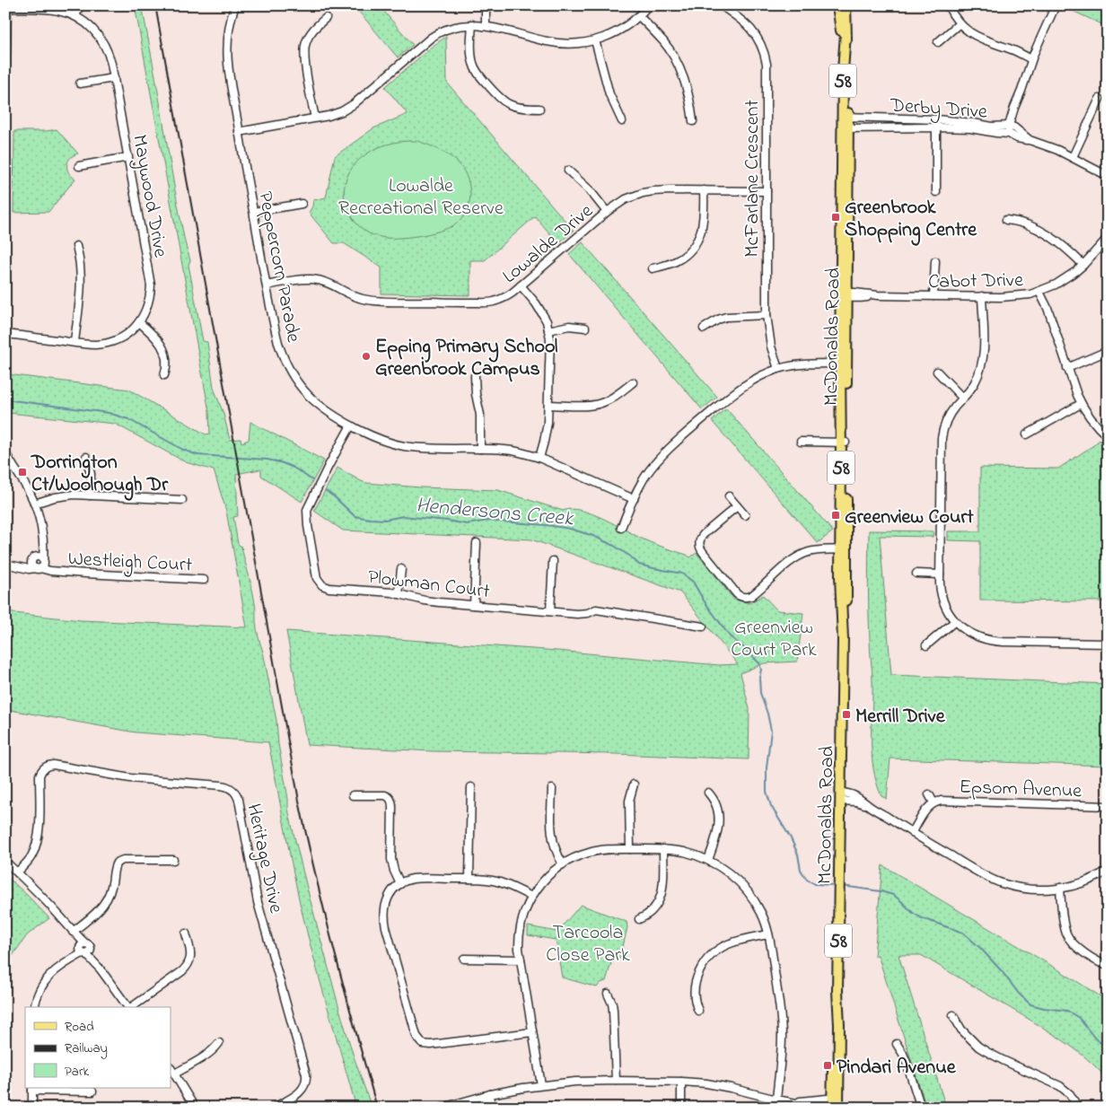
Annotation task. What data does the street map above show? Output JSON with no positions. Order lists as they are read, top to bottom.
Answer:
{
  "streets": {
    "main road": ["58", "McDonalds Road"],
    "street": [
      "Derby Drive",
      "McFarlane Crescent",
      "Maywood Drive",
      "Lowalde Drive",
      "Peppercorn Parade",
      "Cabot Drive",
      "Westleigh Court",
      "Plowman Court",
      "Epsom Avenue",
      "Heritage Drive"
    ]
  },
  "crossings": [
    ["Derby Drive", "McDonalds Road"],
    ["McFarlane Crescent", "Lowalde Drive"],
    ["Lowalde Drive", "Peppercorn Parade"],
    ["Peppercorn Parade", "Plowman Court"],
    ["Cabot Drive", "McDonalds Road"]
  ],
  "water": ["Hendersons Creek"],
  "parks": ["Lowalde Recreational Reserve", "Greenview Court Park", "Tarcoola Close Park"],
  "places": {
    "transit": [
      "Greenbrook Shopping Centre",
      "Dorrington Ct/Woolnough Dr",
      "Greenview Court",
      "Merrill Drive",
      "Pindari Avenue"
    ],
    "other": ["Epping Primary School Greenbrook Campus"]
  },
  "legend": ["Road", "Railway", "Park"]
}
